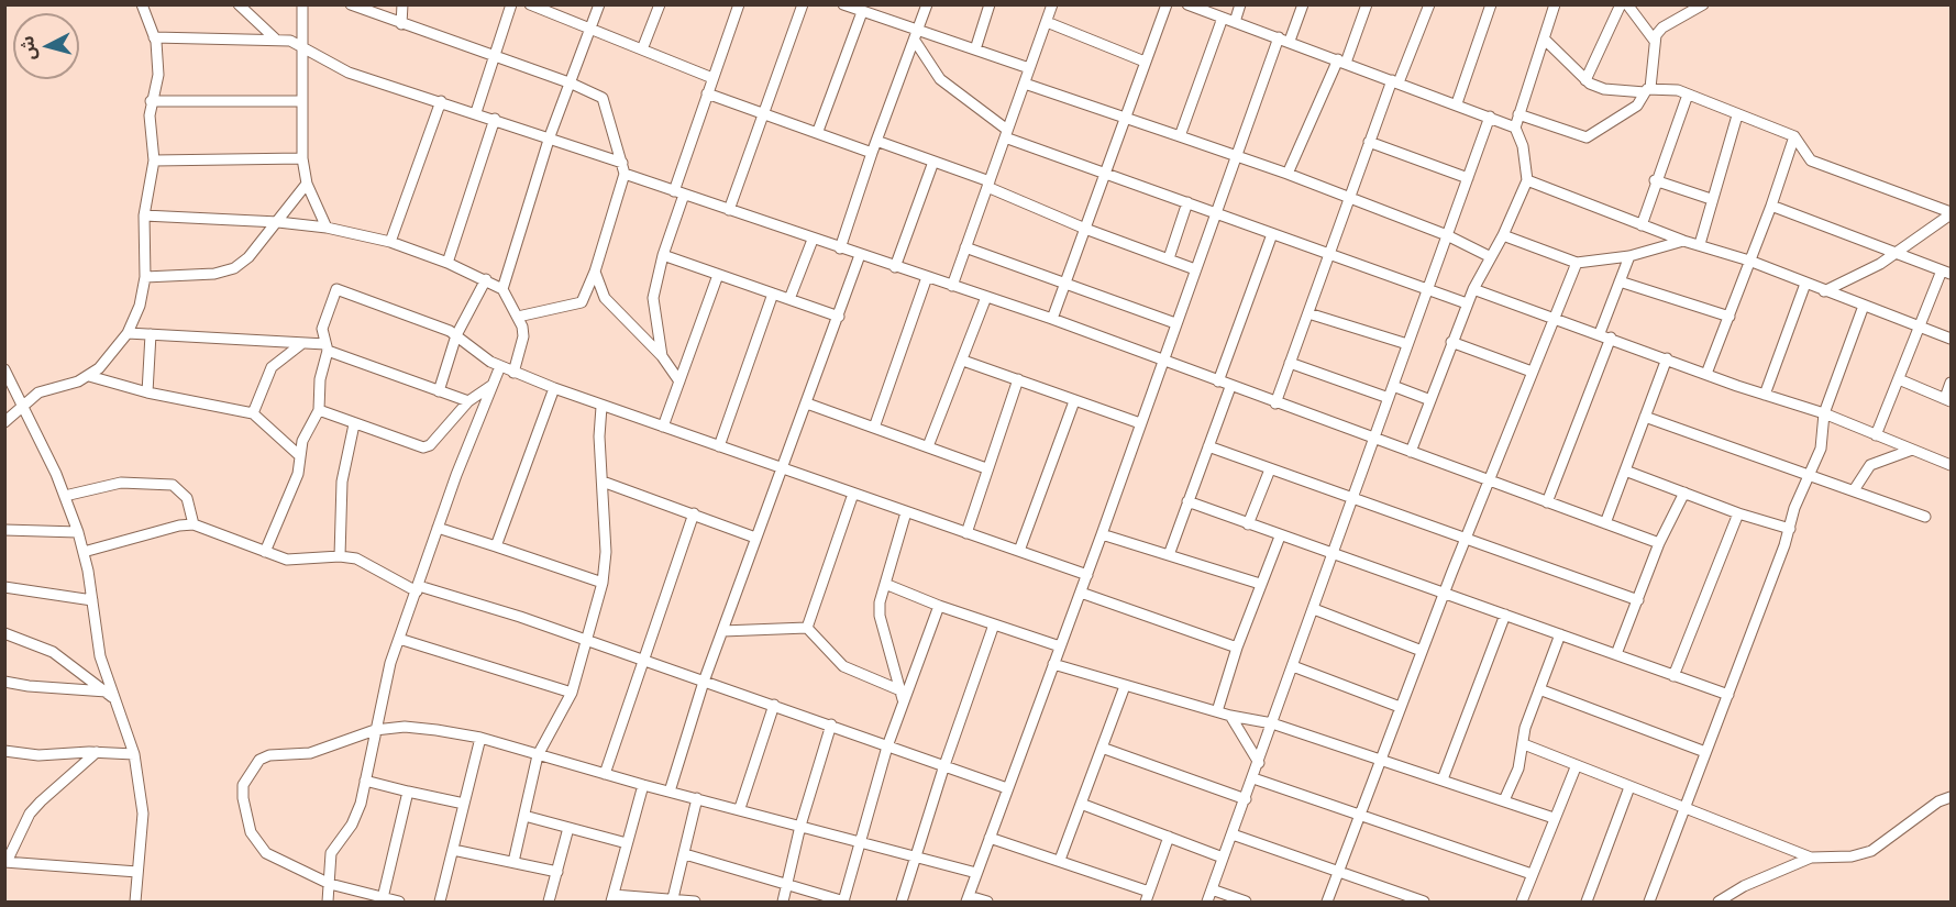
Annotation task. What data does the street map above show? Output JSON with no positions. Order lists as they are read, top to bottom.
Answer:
{
  "north": "left"
}
